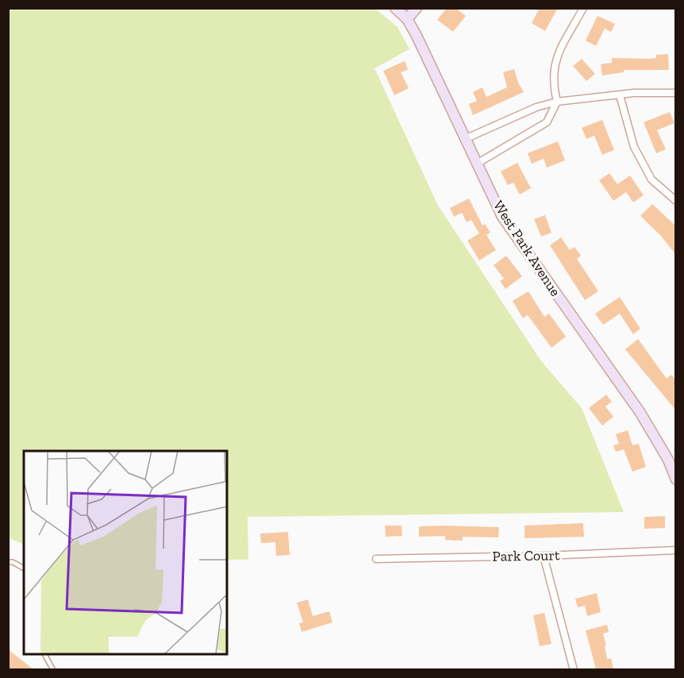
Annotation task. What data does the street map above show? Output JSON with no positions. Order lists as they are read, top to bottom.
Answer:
{
  "streets": {
    "street": ["West Park Avenue", "Park Court"]
  }
}
